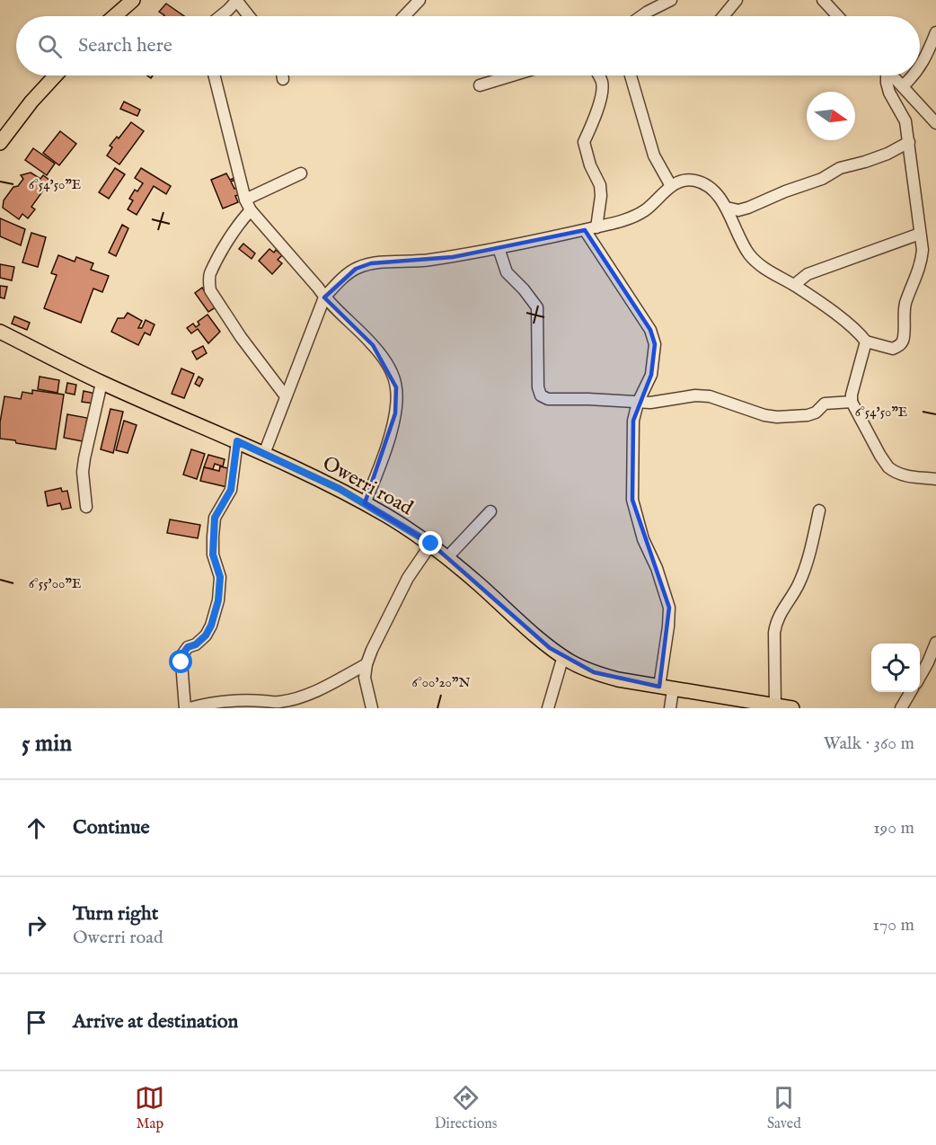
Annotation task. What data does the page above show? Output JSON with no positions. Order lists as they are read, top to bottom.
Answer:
{
  "streets": {
    "main road": ["Owerri road"]
  },
  "north": "right",
  "page": {
    "search": "Search here",
    "heading": ["5 min", "Walk · 360 m"],
    "list": [
      ["Continue", "190 m"],
      ["Turn right", "Owerri road", "170 m"],
      "Arrive at destination"
    ],
    "nav": ["Map", "Directions", "Saved"]
  },
  "coordinates": ["6°54'50\"E", "6°55'00\"E", "6°00'20\"N"]
}
